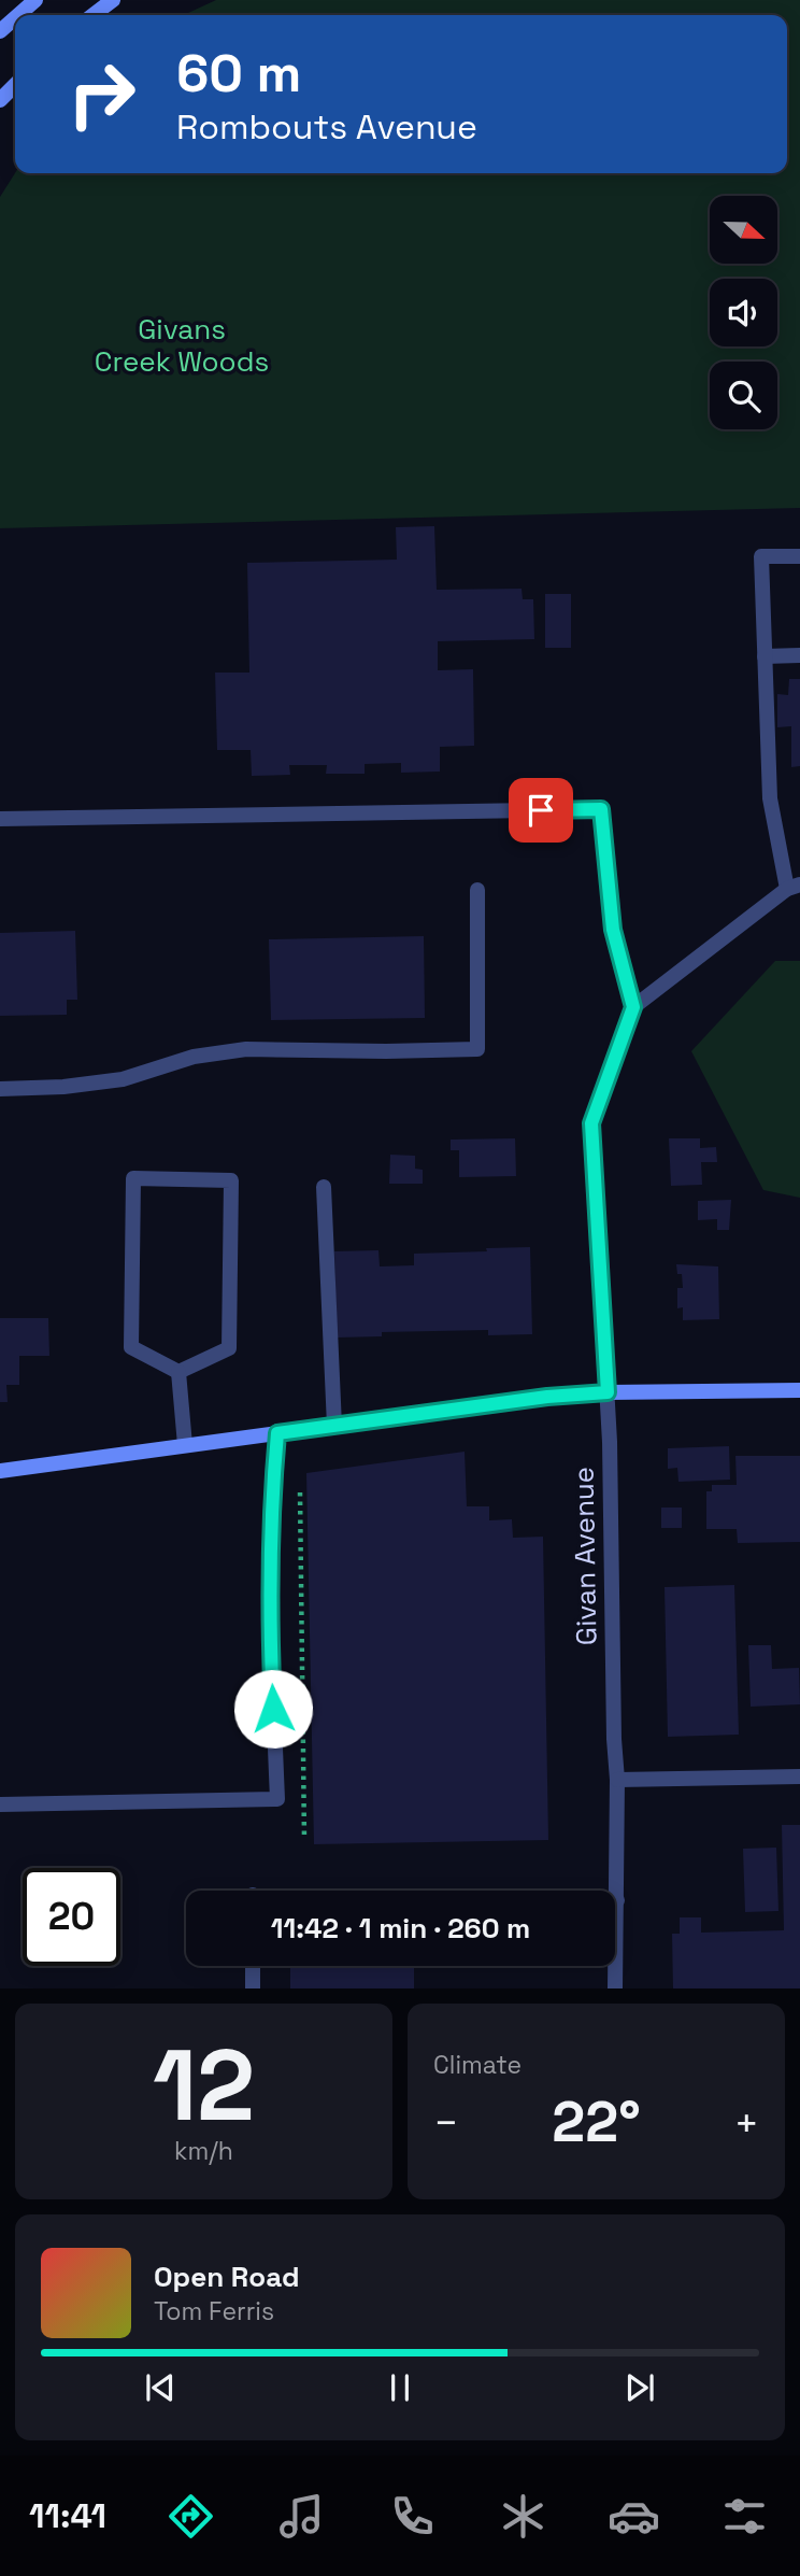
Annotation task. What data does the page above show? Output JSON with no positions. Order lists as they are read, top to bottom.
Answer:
{
  "streets": {
    "street": ["Givan Avenue"]
  },
  "parks": ["Givans Creek Woods"],
  "north": "right",
  "page": {
    "turn": ["60 m", "Rombouts Avenue"],
    "limit": "20",
    "trip": "11:42 · 1 min · 260 m",
    "tile": [
      ["12", "km/h"],
      "Climate"
    ],
    "heat": ["−", "22°", "+"],
    "song": ["Open Road", "Tom Ferris"],
    "tabs": "11:41"
  }
}
